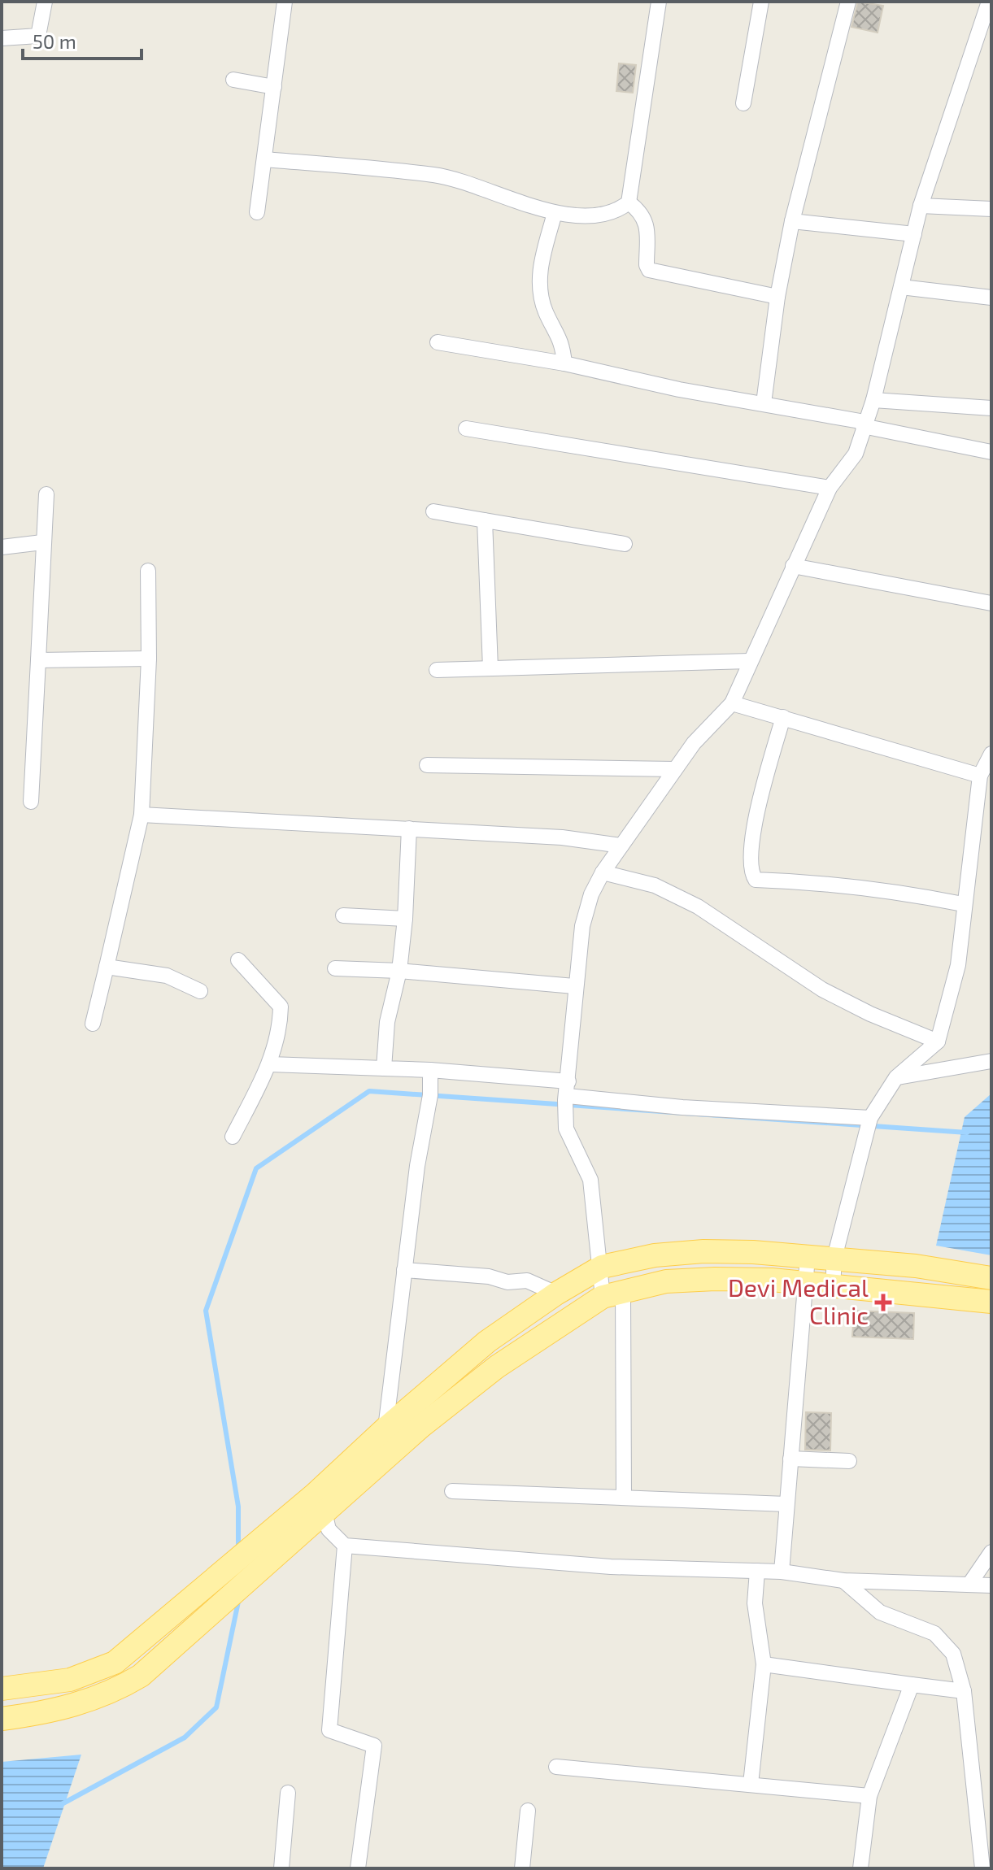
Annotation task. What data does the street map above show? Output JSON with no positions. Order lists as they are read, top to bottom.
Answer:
{
  "places": {
    "health": ["Devi Medical Clinic"]
  },
  "scale_bar": "50 m"
}
